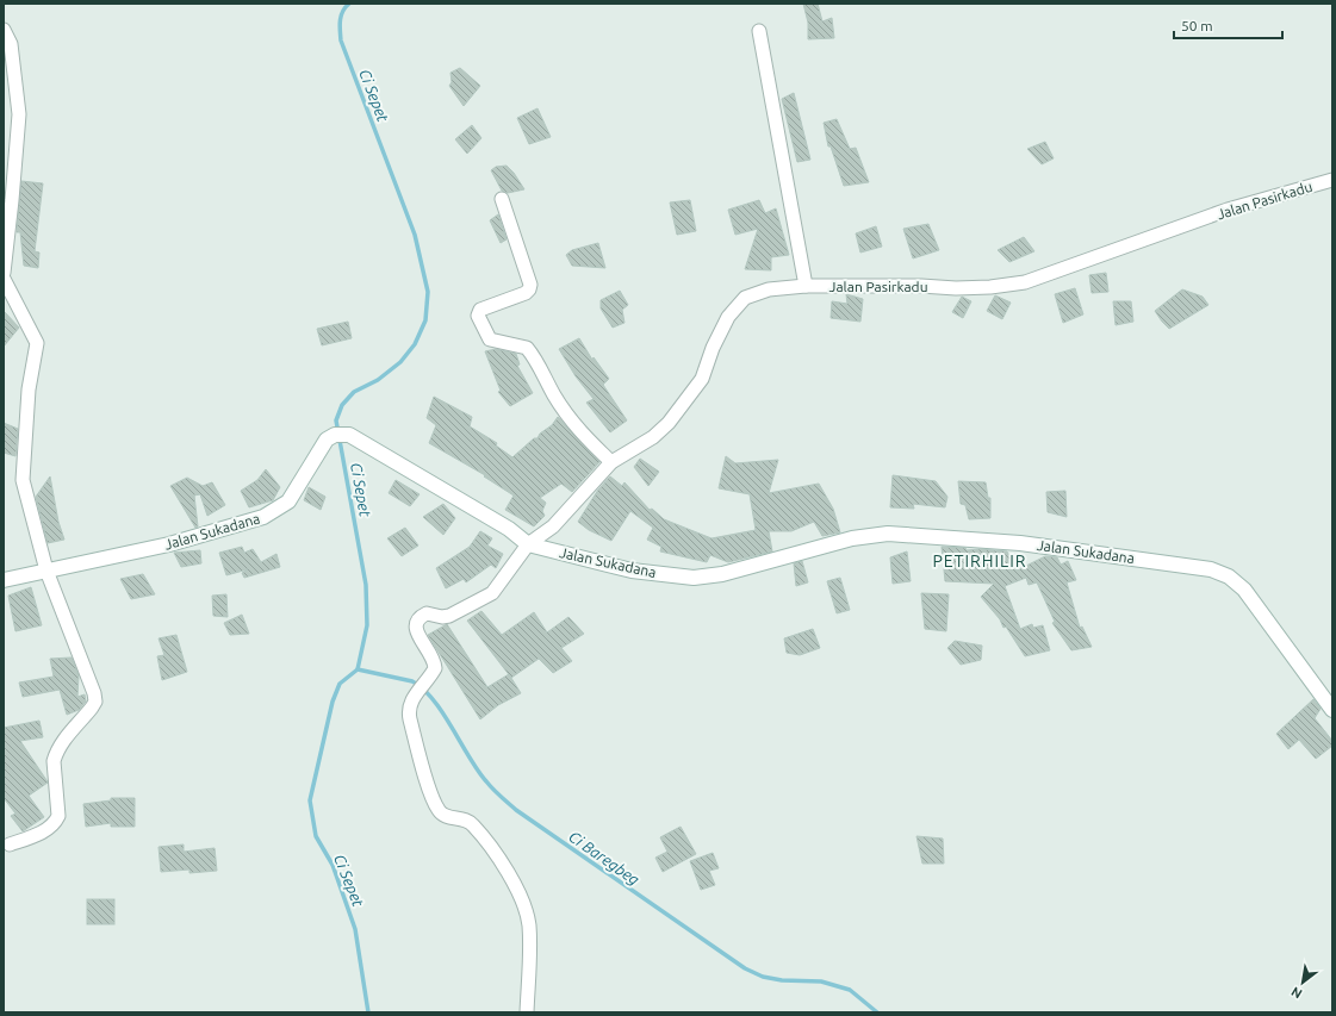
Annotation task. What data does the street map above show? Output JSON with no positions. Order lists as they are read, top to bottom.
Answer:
{
  "streets": {
    "main road": ["Jalan Sukadana"],
    "street": ["Jalan Pasirkadu"]
  },
  "crossings": [
    ["Jalan Pasirkadu", "Jalan Sukadana"]
  ],
  "districts": ["PETIRHILIR"],
  "water": ["Ci Sepet", "Ci Baregbeg"],
  "scale_bar": "50 m",
  "north": "bottom left"
}
